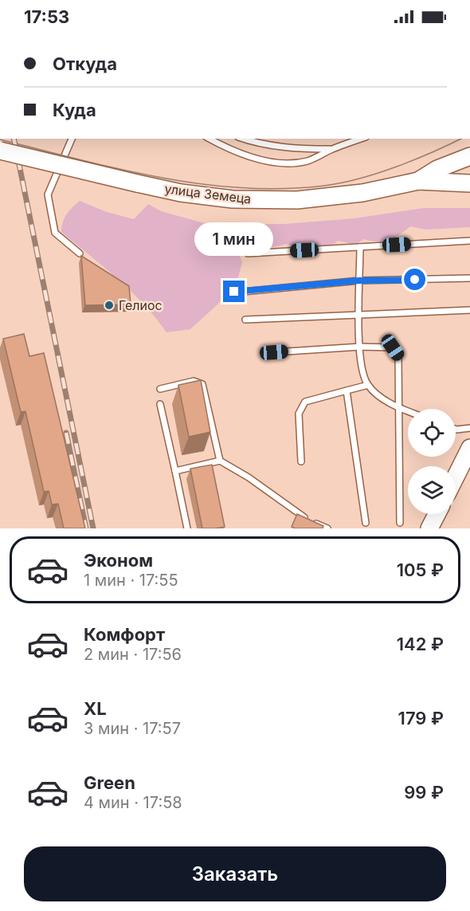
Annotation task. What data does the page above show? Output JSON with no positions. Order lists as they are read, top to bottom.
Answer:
{
  "streets": {
    "main road": ["улица Земеца"]
  },
  "places": ["Гелиос"],
  "page": {
    "status": "17:53",
    "banner": ["Откуда", "Куда"],
    "bubble": "1 мин",
    "list": [
      {
        "name": "Эконом",
        "note": "1 мин · 17:55",
        "value": "105 ₽"
      },
      {
        "name": "Комфорт",
        "note": "2 мин · 17:56",
        "value": "142 ₽"
      },
      {
        "name": "XL",
        "note": "3 мин · 17:57",
        "value": "179 ₽"
      },
      {
        "name": "Green",
        "note": "4 мин · 17:58",
        "value": "99 ₽"
      }
    ],
    "buttons": "Заказать"
  }
}
